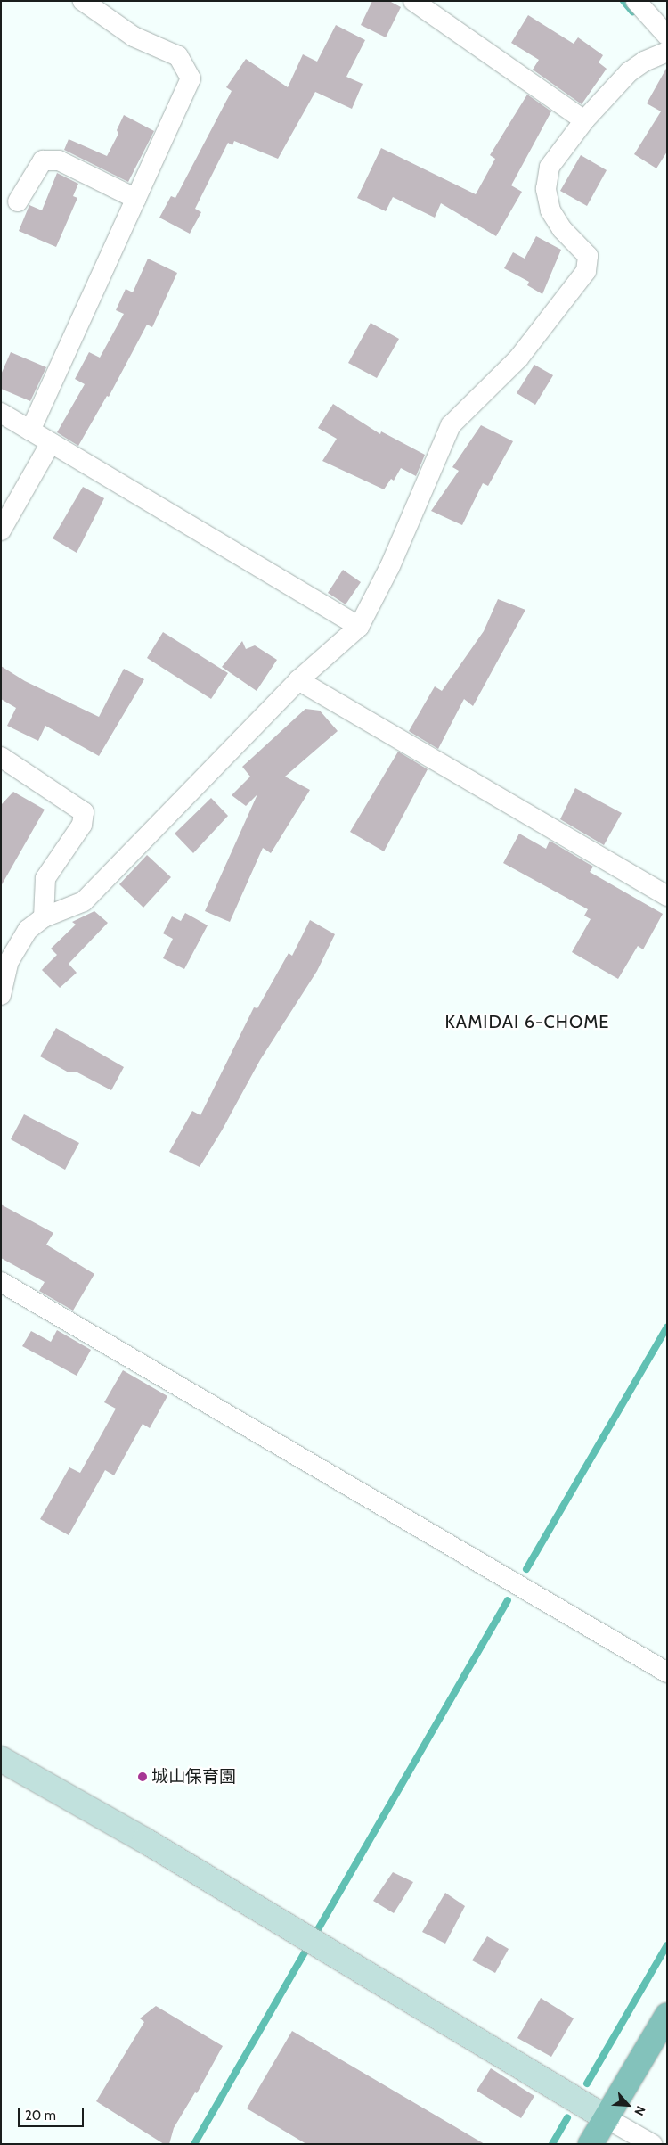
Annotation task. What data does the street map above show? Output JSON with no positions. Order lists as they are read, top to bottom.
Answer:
{
  "districts": ["KAMIDAI 6-CHOME"],
  "places": ["城山保育園"],
  "scale_bar": "20 m",
  "north": "bottom right"
}
